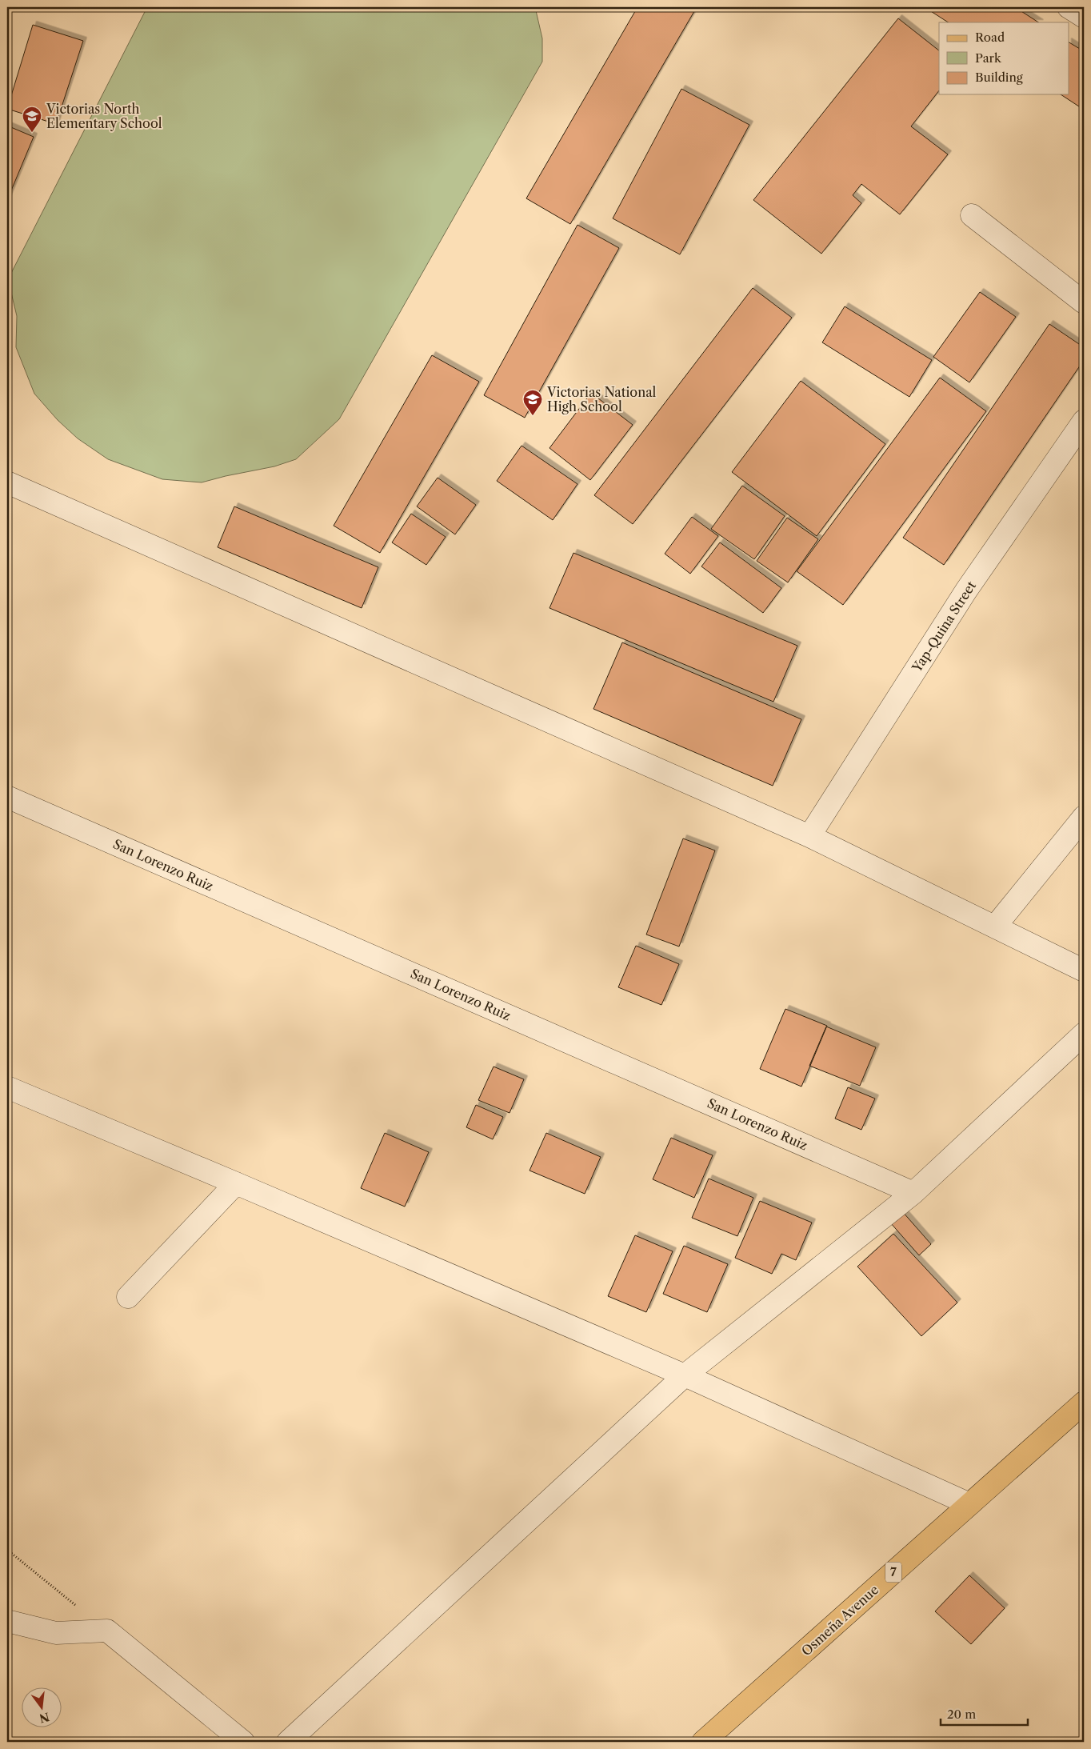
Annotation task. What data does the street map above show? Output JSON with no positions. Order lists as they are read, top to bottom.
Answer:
{
  "streets": {
    "main road": ["7", "Osmeña Avenue"],
    "street": ["Yap-Quina Street", "San Lorenzo Ruiz"]
  },
  "places": {
    "school or university": ["Victorias North Elementary School", "Victorias National High School"]
  },
  "legend": ["Road", "Park", "Building"],
  "scale_bar": "20 m",
  "north": "bottom"
}
